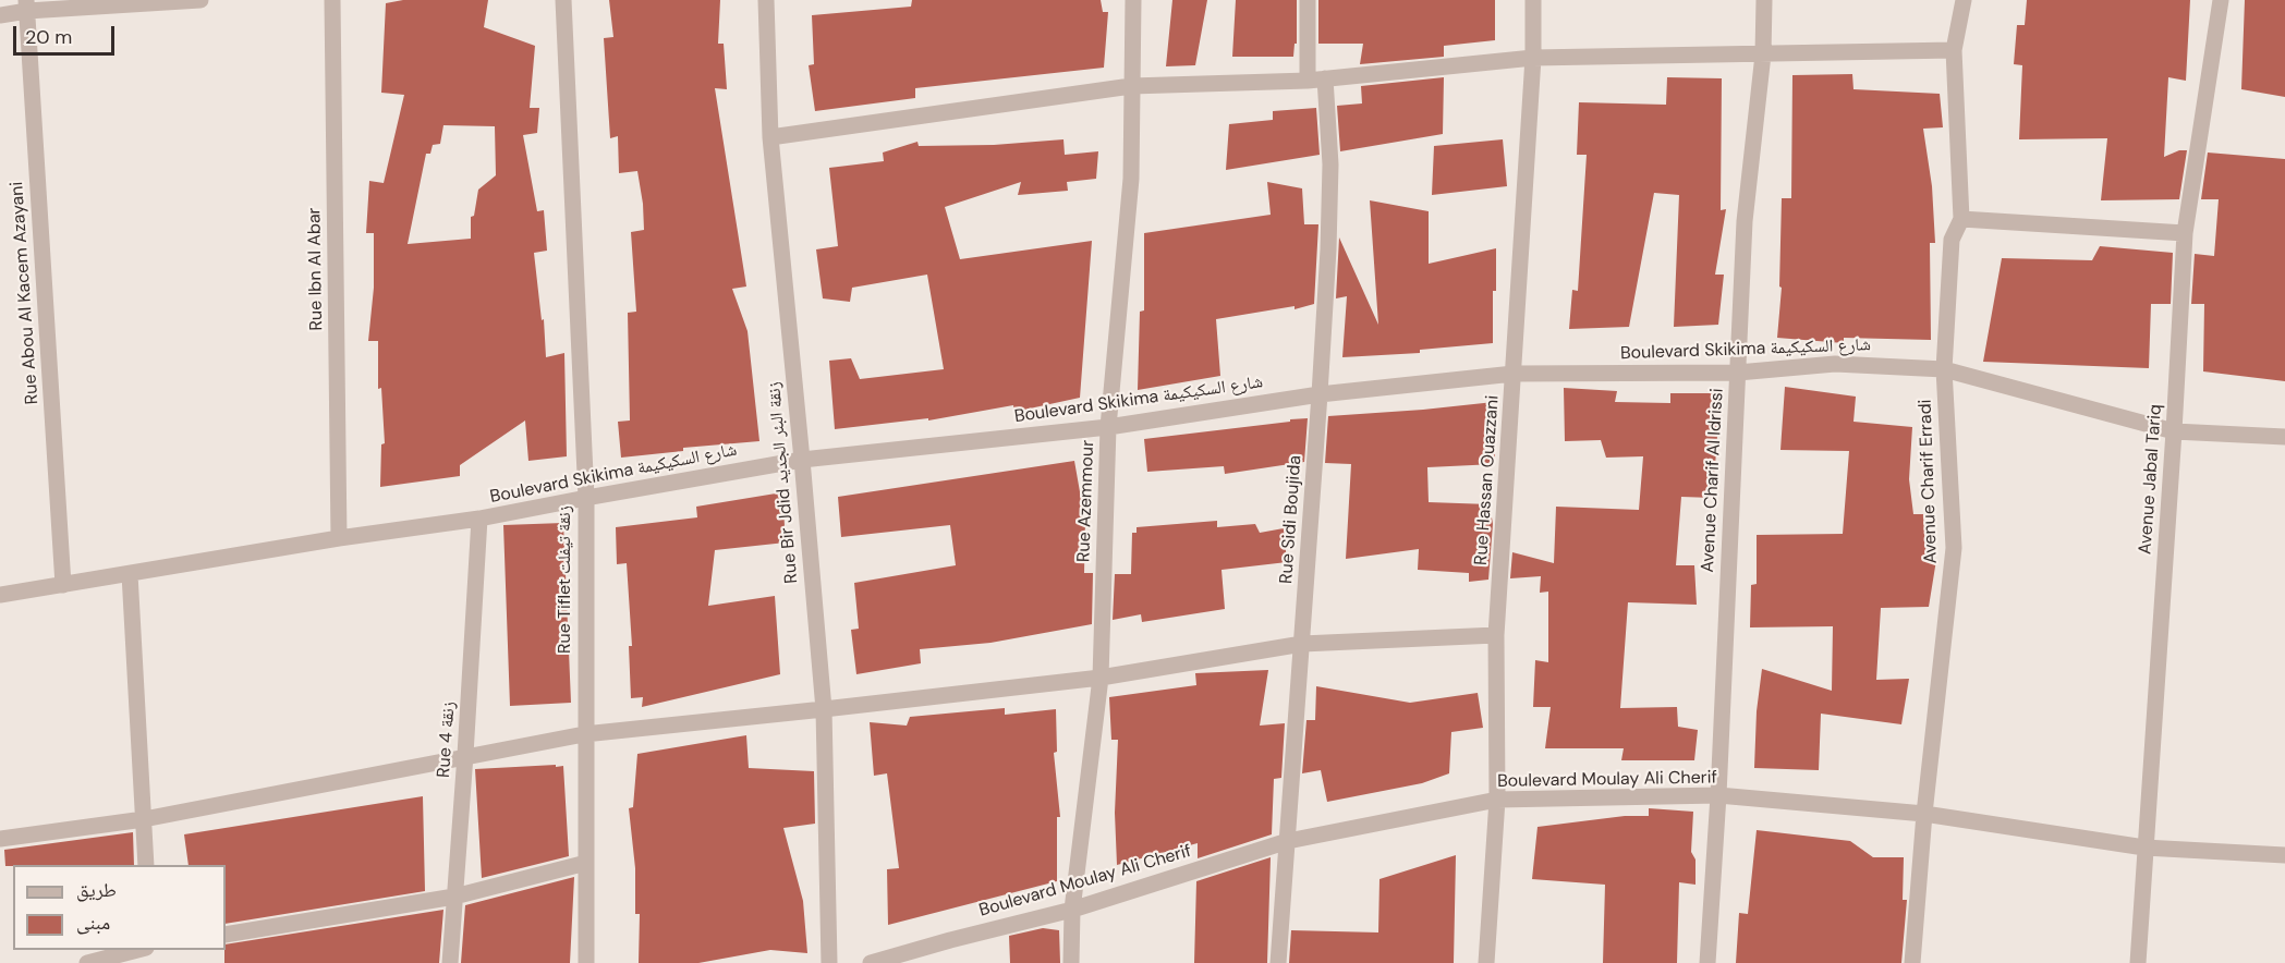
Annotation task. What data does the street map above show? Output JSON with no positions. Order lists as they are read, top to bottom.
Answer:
{
  "streets": {
    "street": [
      "Rue Ibn Al Abar",
      "Rue Abou Al Kacem Azayani",
      "Boulevard Skikima شارع السكيكيمة",
      "Avenue Jabal Tariq",
      "Rue Hassan Ouazzani",
      "Avenue Charif Al Idrissi",
      "Avenue Charif Erradi",
      "Rue Bir Jdid زنقة البئر الجديد",
      "Rue Azemmour",
      "Rue Sidi Boujida",
      "Rue Tiflet زنقة تيفلت",
      "Rue 4 زنقة",
      "Boulevard Moulay Ali Cherif"
    ]
  },
  "crossings": [
    ["Rue Ibn Al Abar", "Boulevard Skikima شارع السكيكيمة"],
    ["Rue Abou Al Kacem Azayani", "Boulevard Skikima شارع السكيكيمة"],
    ["Boulevard Skikima شارع السكيكيمة", "Avenue Jabal Tariq"],
    ["Boulevard Skikima شارع السكيكيمة", "Rue Hassan Ouazzani"],
    ["Boulevard Skikima شارع السكيكيمة", "Avenue Charif Al Idrissi"],
    ["Boulevard Skikima شارع السكيكيمة", "Avenue Charif Erradi"],
    ["Boulevard Skikima شارع السكيكيمة", "Rue Bir Jdid زنقة البئر الجديد"],
    ["Boulevard Skikima شارع السكيكيمة", "Rue Azemmour"],
    ["Boulevard Skikima شارع السكيكيمة", "Rue Sidi Boujida"],
    ["Boulevard Skikima شارع السكيكيمة", "Rue Tiflet زنقة تيفلت"],
    ["Boulevard Skikima شارع السكيكيمة", "Rue 4 زنقة"],
    ["Avenue Jabal Tariq", "Boulevard Moulay Ali Cherif"],
    ["Rue Hassan Ouazzani", "Boulevard Moulay Ali Cherif"],
    ["Avenue Charif Al Idrissi", "Boulevard Moulay Ali Cherif"],
    ["Avenue Charif Erradi", "Boulevard Moulay Ali Cherif"],
    ["Rue Azemmour", "Boulevard Moulay Ali Cherif"],
    ["Rue Sidi Boujida", "Boulevard Moulay Ali Cherif"]
  ],
  "legend": ["طريق", "مبنى"],
  "scale_bar": "20 m"
}
